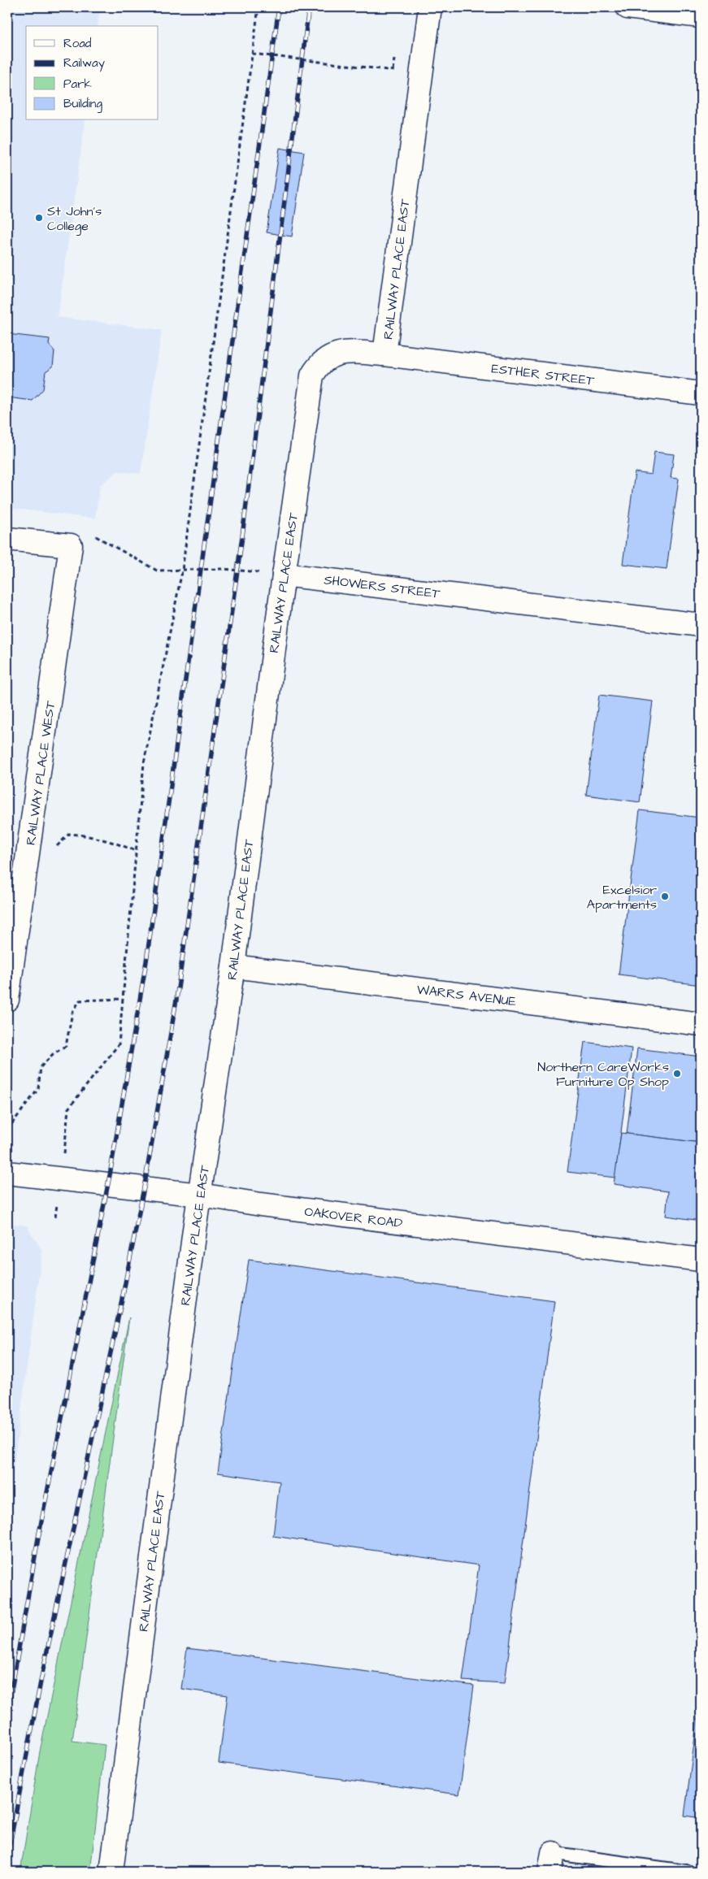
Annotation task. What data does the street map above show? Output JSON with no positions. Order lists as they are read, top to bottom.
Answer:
{
  "streets": {
    "street": [
      "RAILWAY PLACE EAST",
      "ESTHER STREET",
      "SHOWERS STREET",
      "RAILWAY PLACE WEST",
      "WARRS AVENUE",
      "OAKOVER ROAD"
    ]
  },
  "crossings": [
    ["RAILWAY PLACE EAST", "ESTHER STREET"],
    ["RAILWAY PLACE EAST", "SHOWERS STREET"],
    ["RAILWAY PLACE EAST", "WARRS AVENUE"],
    ["RAILWAY PLACE EAST", "OAKOVER ROAD"]
  ],
  "places": ["St John's College", "Excelsior Apartments", "Northern CareWorks Furniture Op Shop"],
  "legend": [
    "Road",
    "Railway",
    "Park",
    "Building"
  ]
}
